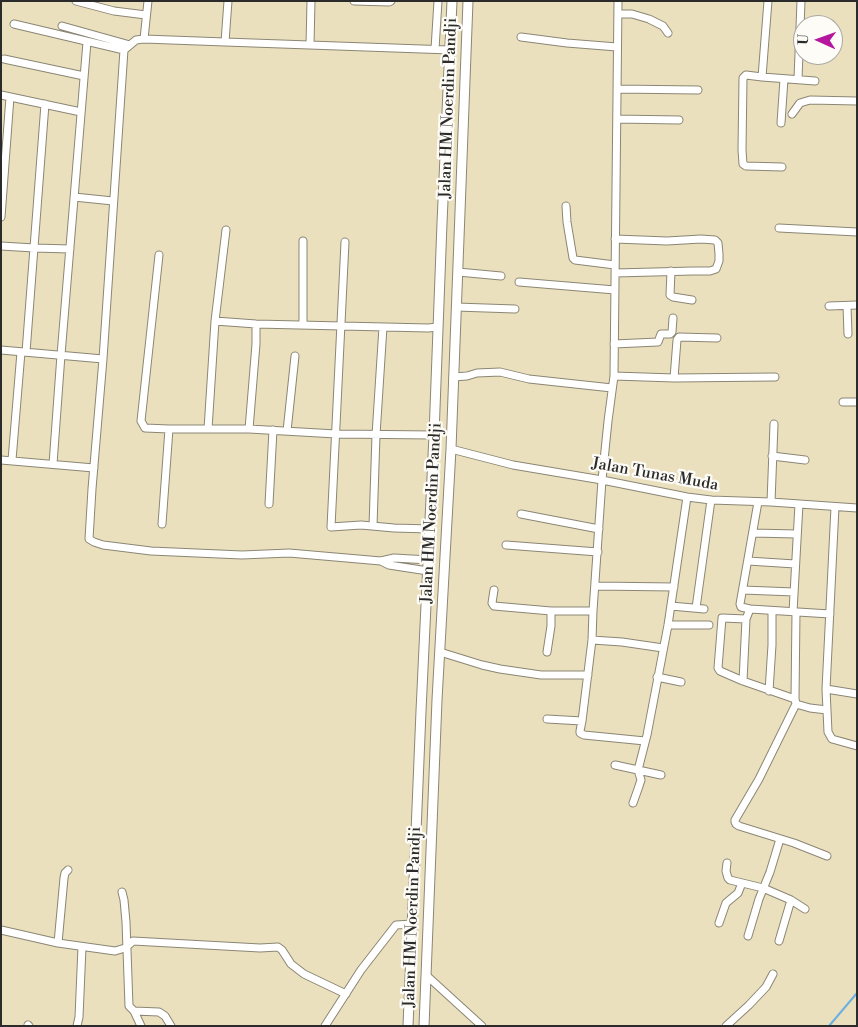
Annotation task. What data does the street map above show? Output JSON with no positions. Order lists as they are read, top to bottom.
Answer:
{
  "streets": {
    "main road": ["Jalan HM Noerdin Pandji"],
    "street": ["Jalan Tunas Muda"]
  },
  "crossings": [
    ["Jalan HM Noerdin Pandji", "Jalan Tunas Muda"]
  ],
  "north": "left"
}
